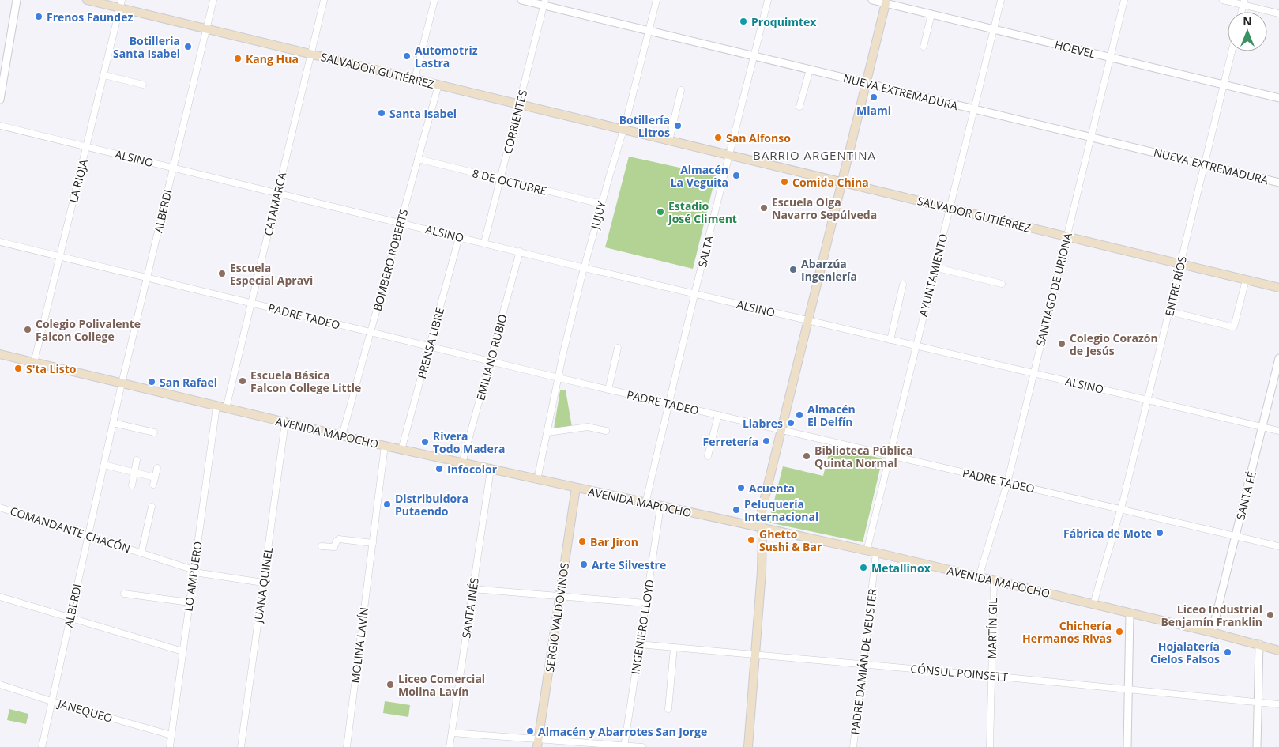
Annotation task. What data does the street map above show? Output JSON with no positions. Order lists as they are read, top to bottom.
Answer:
{
  "streets": {
    "main road": ["SALVADOR GUTIÉRREZ", "AVENIDA MAPOCHO", "SERGIO VALDOVINOS"],
    "street": [
      "HOEVEL",
      "NUEVA EXTREMADURA",
      "CORRIENTES",
      "ALSINO",
      "LA RIOJA",
      "8 DE OCTUBRE",
      "CATAMARCA",
      "ALBERDI",
      "JUJUY",
      "SALTA",
      "BOMBERO ROBERTS",
      "AYUNTAMIENTO",
      "ENTRE RÍOS",
      "SANTIAGO DE URIONA",
      "PADRE TADEO",
      "PRENSA LIBRE",
      "EMILIANO RUBIO",
      "SANTA FÉ",
      "COMANDANTE CHACÓN",
      "LO AMPUERO",
      "JUANA QUINEL",
      "SANTA INÉS",
      "INGENIERO LLOYD",
      "MARTÍN GIL",
      "MOLINA LAVÍN",
      "PADRE DAMIÁN DE VEUSTER",
      "CÓNSUL POINSETT",
      "JANEQUEO"
    ]
  },
  "crossings": [
    ["HOEVEL", "AYUNTAMIENTO"],
    ["HOEVEL", "ENTRE RÍOS"],
    ["HOEVEL", "SANTIAGO DE URIONA"],
    ["SALVADOR GUTIÉRREZ", "CORRIENTES"],
    ["SALVADOR GUTIÉRREZ", "LA RIOJA"],
    ["SALVADOR GUTIÉRREZ", "CATAMARCA"],
    ["SALVADOR GUTIÉRREZ", "ALBERDI"],
    ["SALVADOR GUTIÉRREZ", "JUJUY"],
    ["SALVADOR GUTIÉRREZ", "SALTA"],
    ["SALVADOR GUTIÉRREZ", "BOMBERO ROBERTS"],
    ["SALVADOR GUTIÉRREZ", "AYUNTAMIENTO"],
    ["SALVADOR GUTIÉRREZ", "ENTRE RÍOS"],
    ["SALVADOR GUTIÉRREZ", "SANTIAGO DE URIONA"],
    ["NUEVA EXTREMADURA", "CORRIENTES"],
    ["NUEVA EXTREMADURA", "JUJUY"],
    ["NUEVA EXTREMADURA", "SALTA"],
    ["NUEVA EXTREMADURA", "AYUNTAMIENTO"],
    ["NUEVA EXTREMADURA", "ENTRE RÍOS"],
    ["NUEVA EXTREMADURA", "SANTIAGO DE URIONA"],
    ["CORRIENTES", "ALSINO"],
    ["CORRIENTES", "8 DE OCTUBRE"],
    ["ALSINO", "LA RIOJA"],
    ["ALSINO", "CATAMARCA"],
    ["ALSINO", "ALBERDI"],
    ["ALSINO", "JUJUY"],
    ["ALSINO", "SALTA"],
    ["ALSINO", "BOMBERO ROBERTS"],
    ["ALSINO", "AYUNTAMIENTO"],
    ["ALSINO", "ENTRE RÍOS"],
    ["ALSINO", "SANTIAGO DE URIONA"],
    ["ALSINO", "PRENSA LIBRE"],
    ["ALSINO", "EMILIANO RUBIO"],
    ["ALSINO", "SANTA FÉ"],
    ["LA RIOJA", "PADRE TADEO"],
    ["LA RIOJA", "AVENIDA MAPOCHO"],
    ["8 DE OCTUBRE", "JUJUY"],
    ["8 DE OCTUBRE", "BOMBERO ROBERTS"],
    ["CATAMARCA", "PADRE TADEO"],
    ["CATAMARCA", "AVENIDA MAPOCHO"],
    ["ALBERDI", "PADRE TADEO"],
    ["ALBERDI", "AVENIDA MAPOCHO"],
    ["ALBERDI", "COMANDANTE CHACÓN"],
    ["ALBERDI", "JANEQUEO"],
    ["JUJUY", "PADRE TADEO"],
    ["JUJUY", "AVENIDA MAPOCHO"],
    ["SALTA", "PADRE TADEO"],
    ["SALTA", "AVENIDA MAPOCHO"],
    ["BOMBERO ROBERTS", "PADRE TADEO"],
    ["BOMBERO ROBERTS", "AVENIDA MAPOCHO"],
    ["AYUNTAMIENTO", "PADRE TADEO"],
    ["AYUNTAMIENTO", "AVENIDA MAPOCHO"],
    ["ENTRE RÍOS", "PADRE TADEO"],
    ["ENTRE RÍOS", "AVENIDA MAPOCHO"],
    ["SANTIAGO DE URIONA", "PADRE TADEO"],
    ["SANTIAGO DE URIONA", "AVENIDA MAPOCHO"],
    ["PADRE TADEO", "PRENSA LIBRE"],
    ["PADRE TADEO", "EMILIANO RUBIO"],
    ["PADRE TADEO", "SANTA FÉ"],
    ["PRENSA LIBRE", "AVENIDA MAPOCHO"],
    ["EMILIANO RUBIO", "AVENIDA MAPOCHO"],
    ["AVENIDA MAPOCHO", "SANTA FÉ"],
    ["AVENIDA MAPOCHO", "LO AMPUERO"],
    ["AVENIDA MAPOCHO", "JUANA QUINEL"],
    ["AVENIDA MAPOCHO", "SANTA INÉS"],
    ["AVENIDA MAPOCHO", "SERGIO VALDOVINOS"],
    ["AVENIDA MAPOCHO", "INGENIERO LLOYD"],
    ["AVENIDA MAPOCHO", "MARTÍN GIL"],
    ["AVENIDA MAPOCHO", "MOLINA LAVÍN"],
    ["AVENIDA MAPOCHO", "PADRE DAMIÁN DE VEUSTER"],
    ["COMANDANTE CHACÓN", "LO AMPUERO"],
    ["COMANDANTE CHACÓN", "JUANA QUINEL"],
    ["LO AMPUERO", "JANEQUEO"],
    ["INGENIERO LLOYD", "CÓNSUL POINSETT"],
    ["MARTÍN GIL", "CÓNSUL POINSETT"],
    ["PADRE DAMIÁN DE VEUSTER", "CÓNSUL POINSETT"]
  ],
  "districts": ["BARRIO ARGENTINA"],
  "places": [
    "Frenos Faundez",
    "Proquimtex",
    "Botilleria Santa Isabel",
    "Automotriz Lastra",
    "Kang Hua",
    "Miami",
    "Santa Isabel",
    "Botillería Litros",
    "San Alfonso",
    "Almacén La Veguita",
    "Comida China",
    "Escuela Olga Navarro Sepúlveda",
    "Estadio José Climent",
    "Abarzúa Ingeniería",
    "Escuela Especial Apravi",
    "Colegio Polivalente Falcon College",
    "Colegio Corazón de Jesús",
    "S'ta Listo",
    "Escuela Básica Falcon College Little",
    "San Rafael",
    "Almacén El Delfín",
    "Llabres",
    "Ferretería",
    "Rivera Todo Madera",
    "Biblioteca Pública Quinta Normal",
    "Infocolor",
    "Acuenta",
    "Distribuidora Putaendo",
    "Peluquería Internacional",
    "Fábrica de Mote",
    "Ghetto Sushi & Bar",
    "Bar Jiron",
    "Arte Silvestre",
    "Metallinox",
    "Liceo Industrial Benjamín Franklin",
    "Chichería Hermanos Rivas",
    "Hojalatería Cielos Falsos",
    "Liceo Comercial Molina Lavín",
    "Almacén y Abarrotes San Jorge"
  ],
  "north": "top"
}
